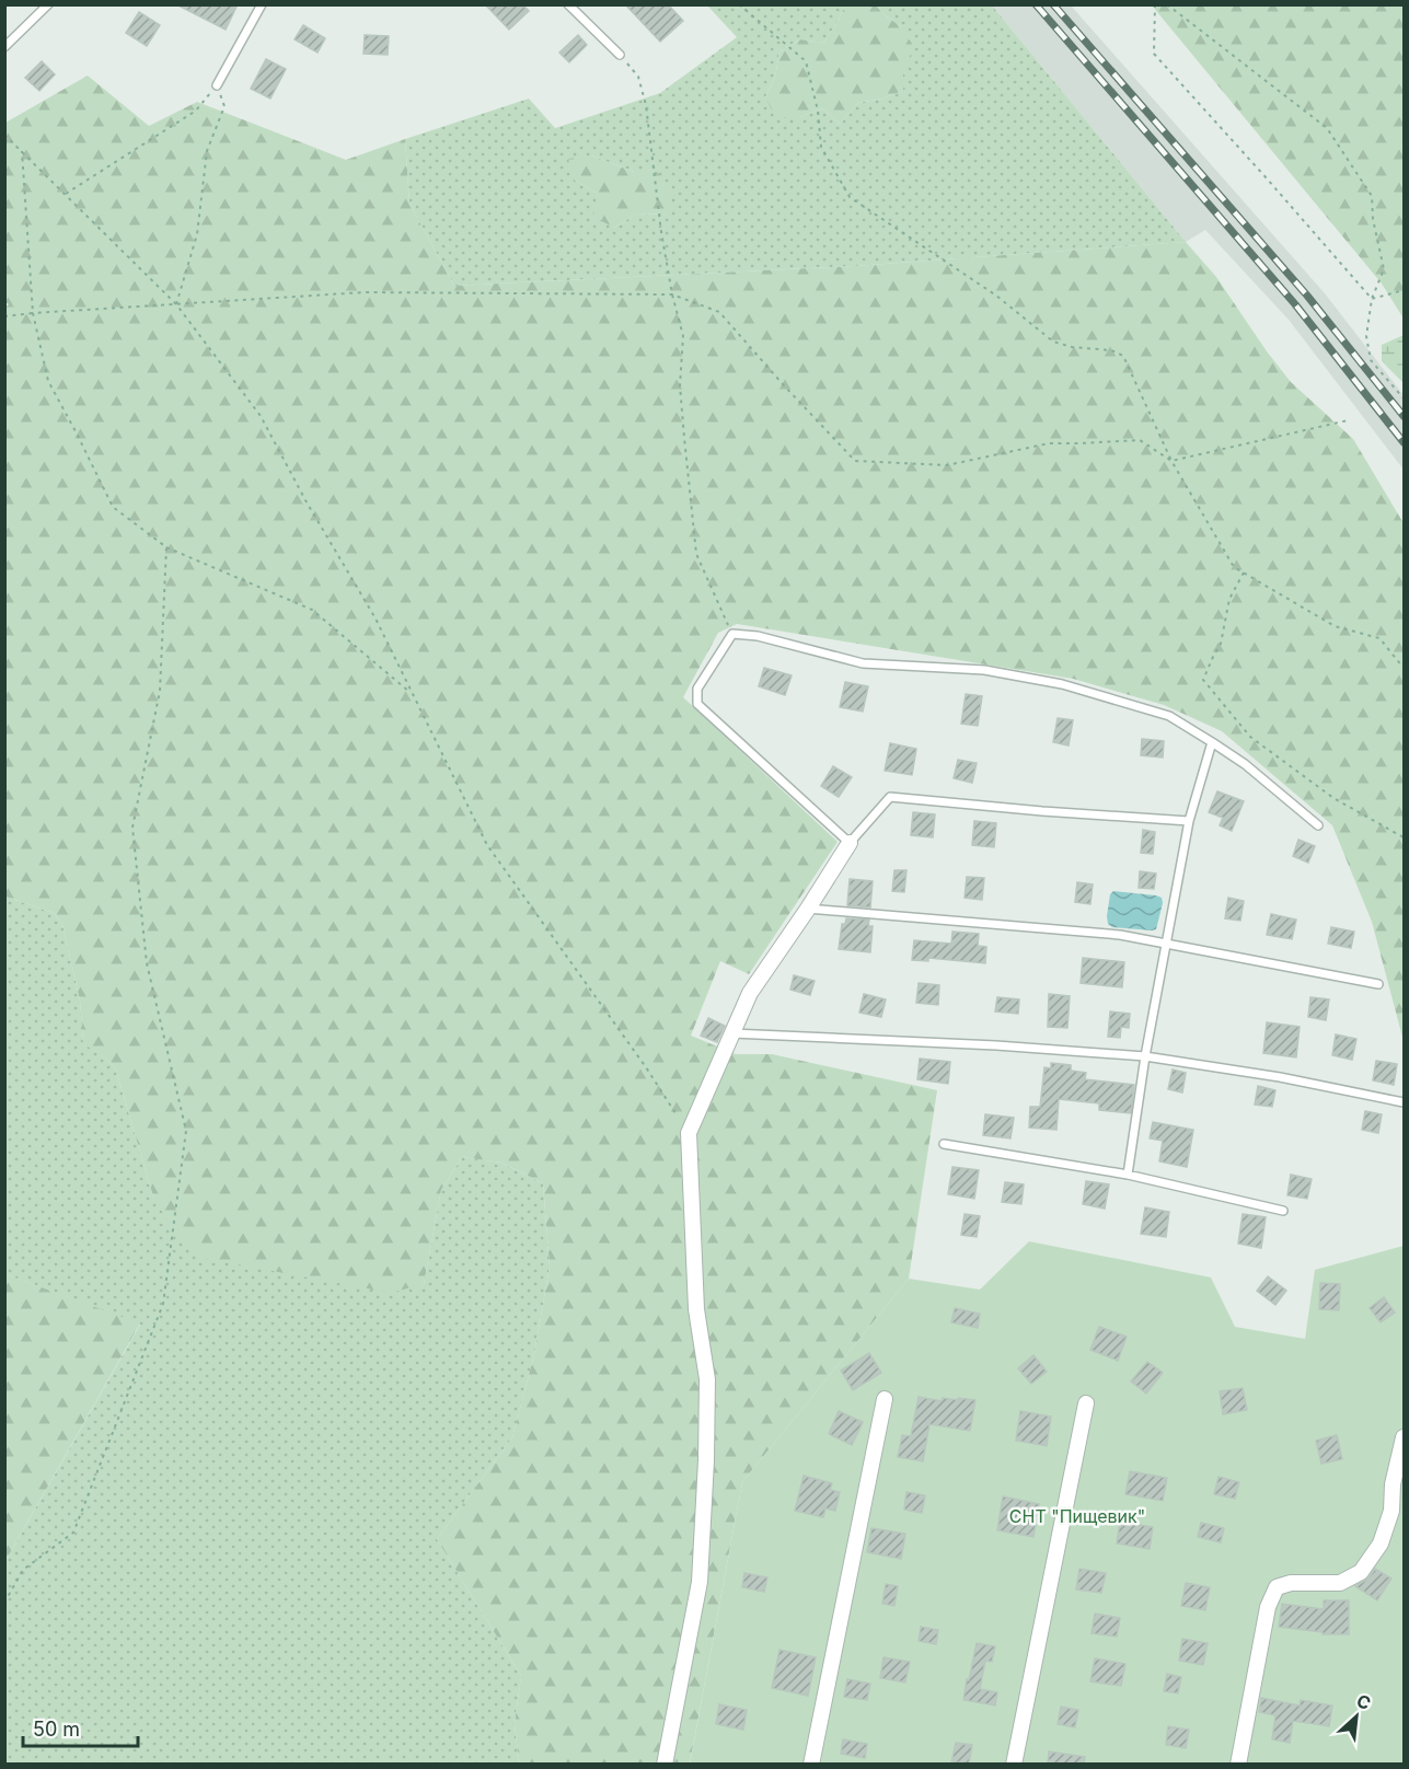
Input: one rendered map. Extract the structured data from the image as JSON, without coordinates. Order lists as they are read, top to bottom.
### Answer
{
  "parks": ["СНТ \"Пищевик\""],
  "scale_bar": "50 m",
  "north": "top right"
}
